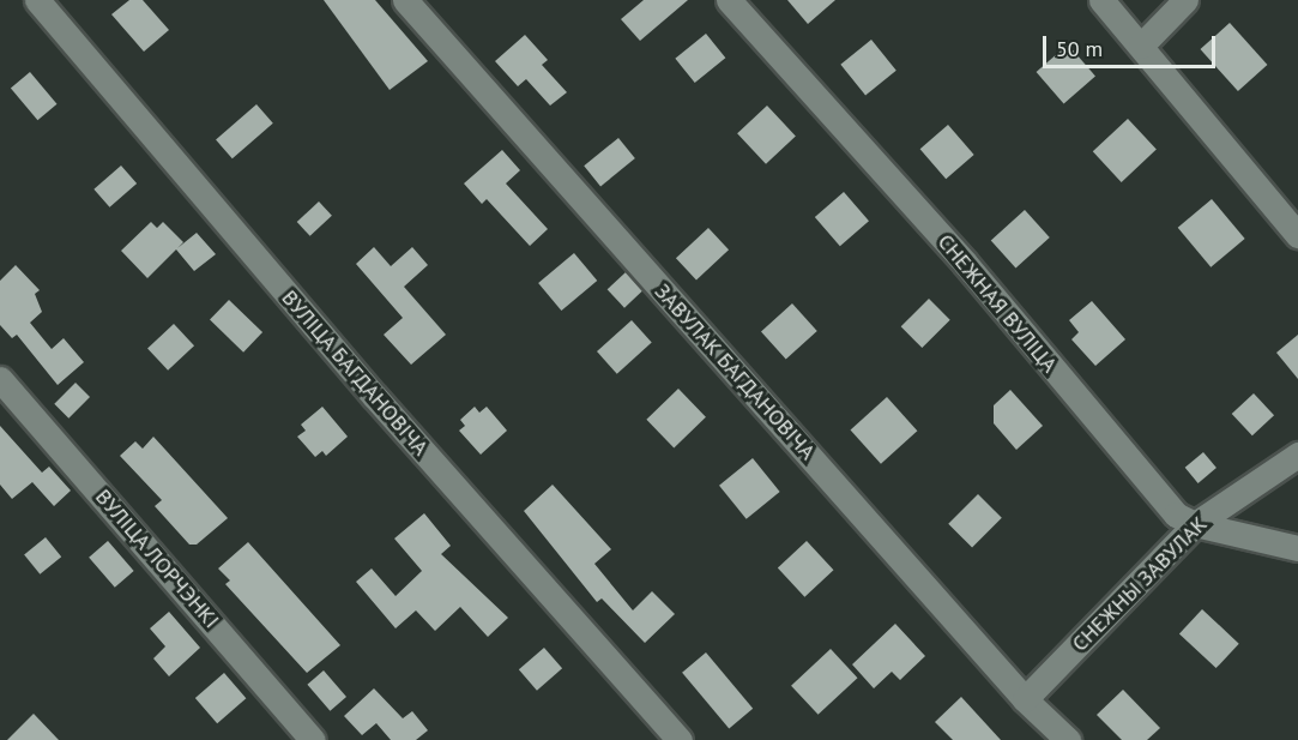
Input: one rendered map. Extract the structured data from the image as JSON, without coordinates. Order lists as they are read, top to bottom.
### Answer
{
  "streets": {
    "street": [
      "СНЕЖНАЯ ВУЛІЦА",
      "ЗАВУЛАК БАГДАНОВІЧА",
      "ВУЛІЦА БАГДАНОВІЧА",
      "ВУЛІЦА ЛОРЧЭНКІ",
      "СНЕЖНЫ ЗАВУЛАК"
    ]
  },
  "crossings": [
    ["СНЕЖНАЯ ВУЛІЦА", "СНЕЖНЫ ЗАВУЛАК"],
    ["ЗАВУЛАК БАГДАНОВІЧА", "СНЕЖНЫ ЗАВУЛАК"]
  ],
  "scale_bar": "50 m"
}
